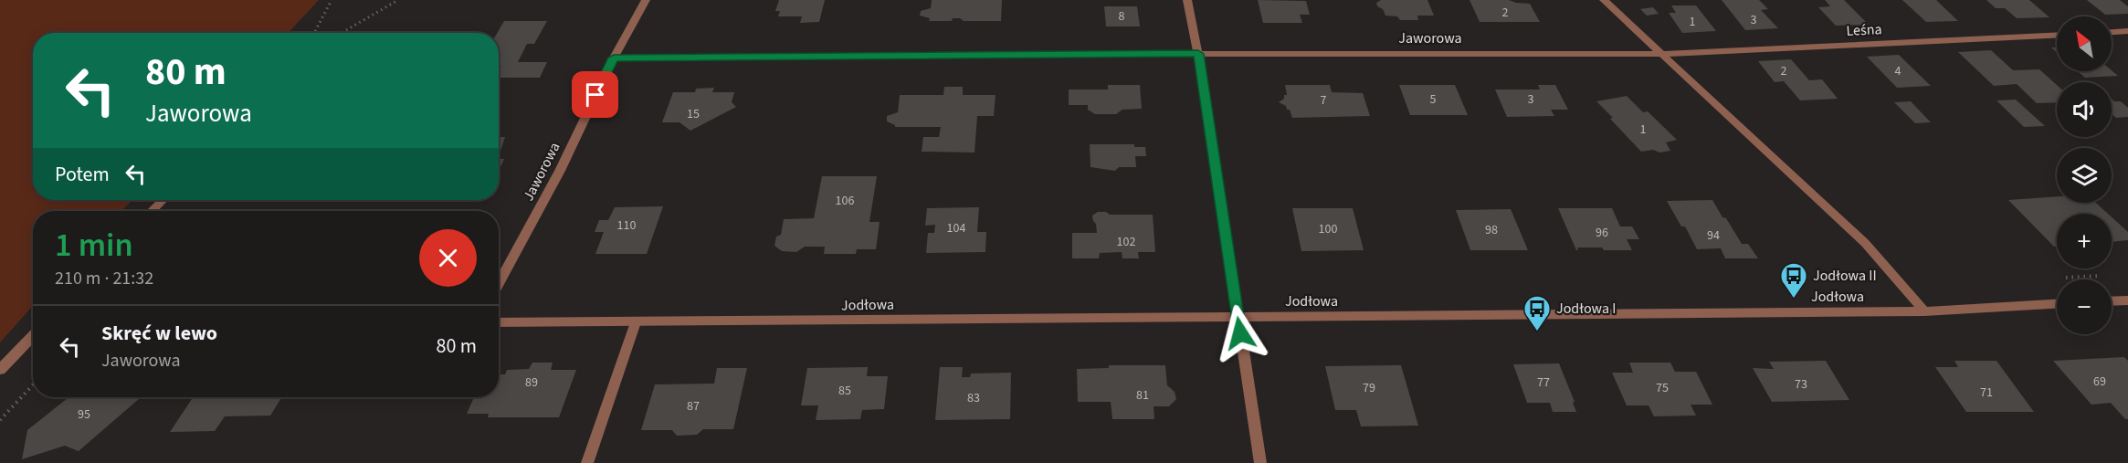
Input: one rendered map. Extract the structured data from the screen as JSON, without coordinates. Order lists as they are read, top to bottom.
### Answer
{
  "streets": {
    "street": ["Leśna", "Jaworowa", "Jodłowa"]
  },
  "crossings": [
    ["Leśna", "Jaworowa"]
  ],
  "places": {
    "bus stop": ["Jodłowa II", "Jodłowa I"]
  },
  "house_numbers": [
    "2",
    "8",
    "3",
    "1",
    "2",
    "4",
    "5",
    "3",
    "7",
    "15",
    "1",
    "106",
    "110",
    "104",
    "100",
    "98",
    "96",
    "94",
    "102",
    "69",
    "89",
    "77",
    "73",
    "79",
    "75",
    "85",
    "71",
    "81",
    "83",
    "87",
    "95"
  ],
  "north": "top left",
  "page": {
    "map_buttons": ["+", "−"],
    "turn": ["80 m", "Jaworowa"],
    "then": "Potem",
    "heading": ["1 min", "210 m · 21:32"],
    "list": [
      {
        "name": "Skręć w lewo",
        "note": "Jaworowa",
        "value": "80 m"
      }
    ]
  }
}
